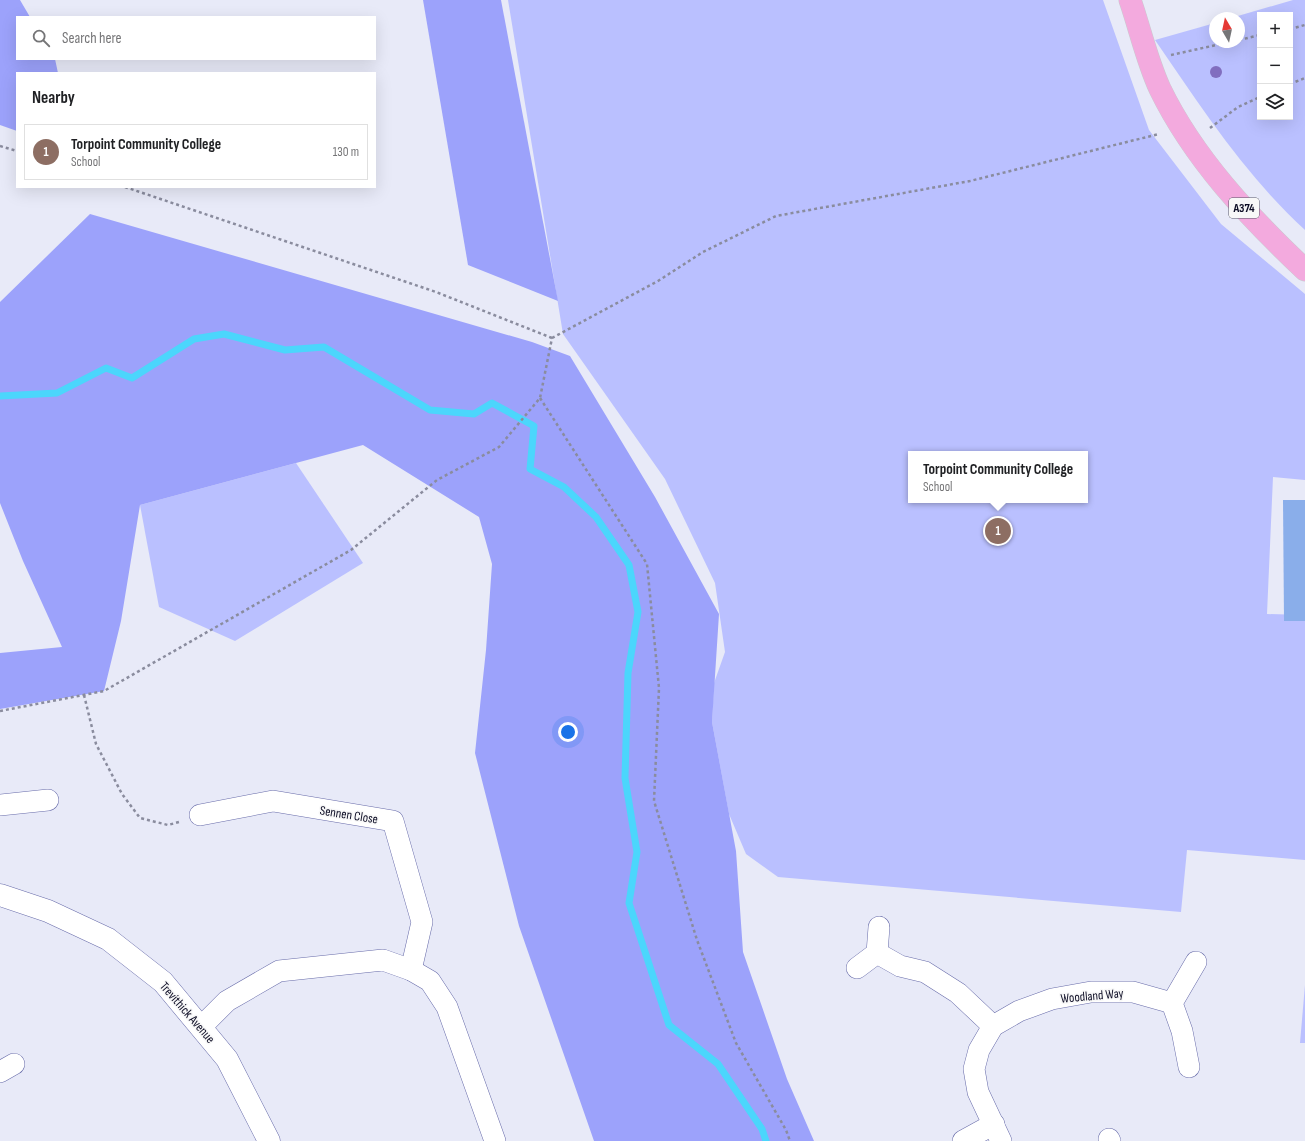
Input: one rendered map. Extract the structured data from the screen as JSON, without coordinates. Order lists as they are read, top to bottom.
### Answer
{
  "streets": {
    "main road": ["A374"],
    "street": ["Sennen Close", "Woodland Way", "Trevithick Avenue"]
  },
  "north": "top",
  "page": {
    "map_buttons": ["+", "−"],
    "search": "Search here",
    "heading": "Nearby",
    "list": [
      {
        "mark": "1",
        "name": "Torpoint Community College",
        "note": "School",
        "value": "130 m"
      }
    ],
    "popup": ["Torpoint Community College", "School"],
    "pins": "1"
  }
}
